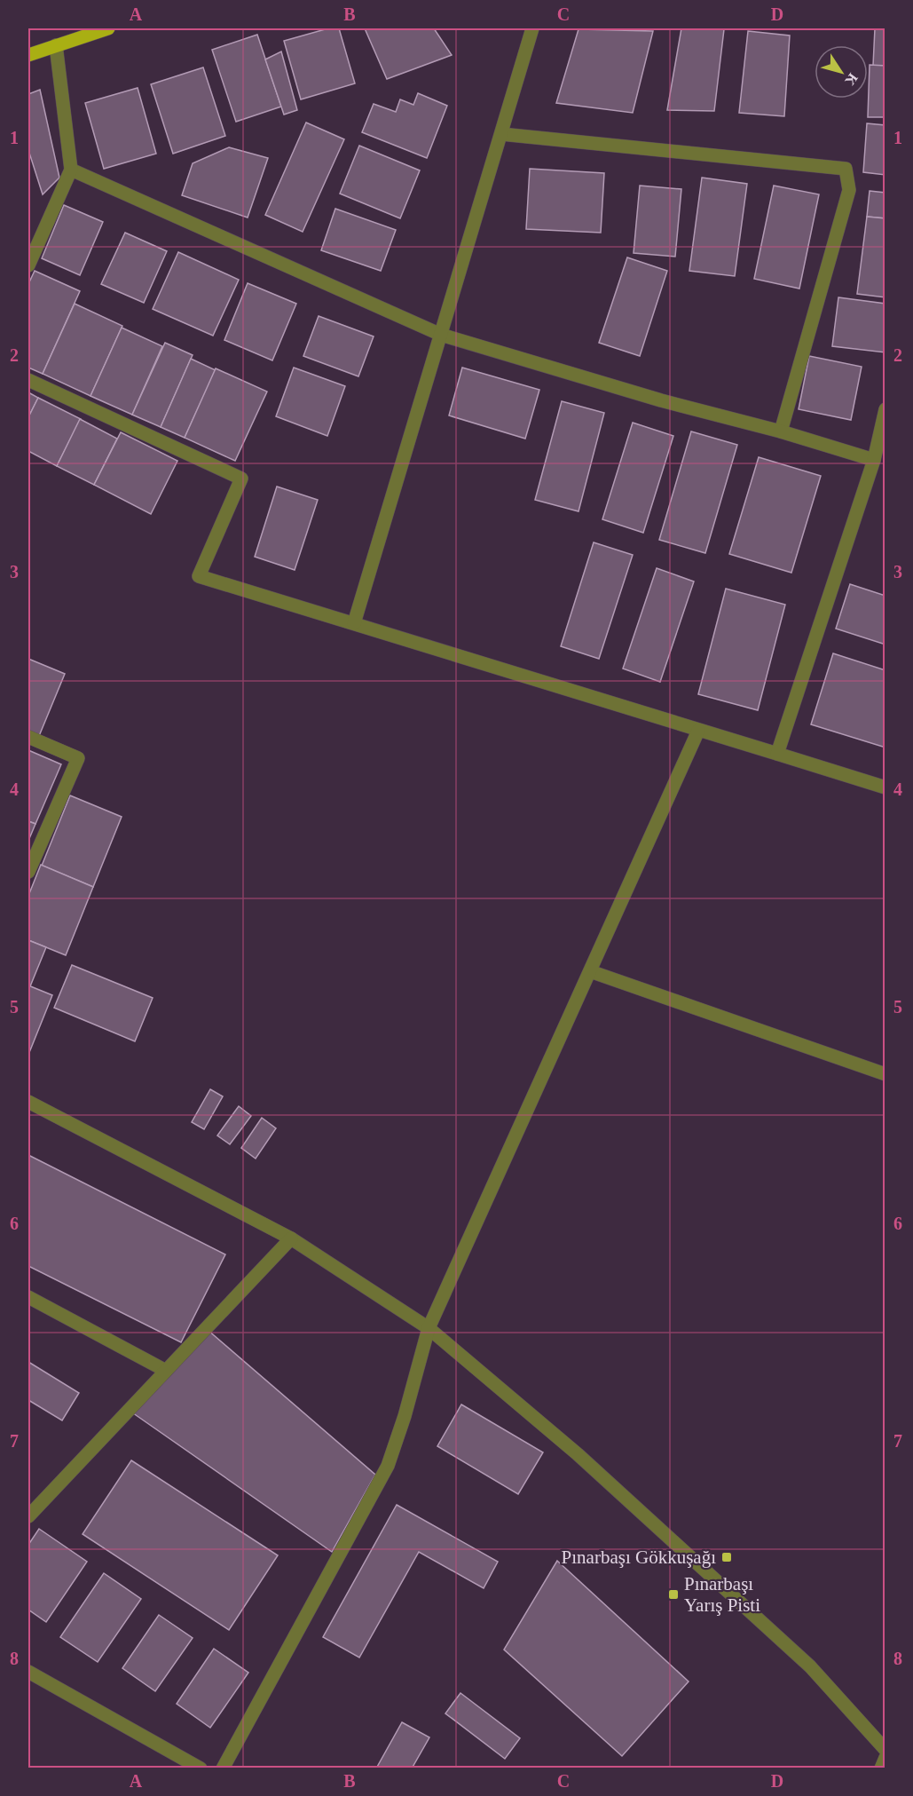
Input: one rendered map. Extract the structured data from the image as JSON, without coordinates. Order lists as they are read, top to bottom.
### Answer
{
  "places": {
    "transit": ["Pınarbaşı Gökkuşağı", "Pınarbaşı Yarış Pisti"]
  },
  "north": "bottom right",
  "grid": {
    "columns": [
      "A",
      "B",
      "C",
      "D"
    ],
    "rows": [
      "1",
      "2",
      "3",
      "4",
      "5",
      "6",
      "7",
      "8"
    ]
  }
}
